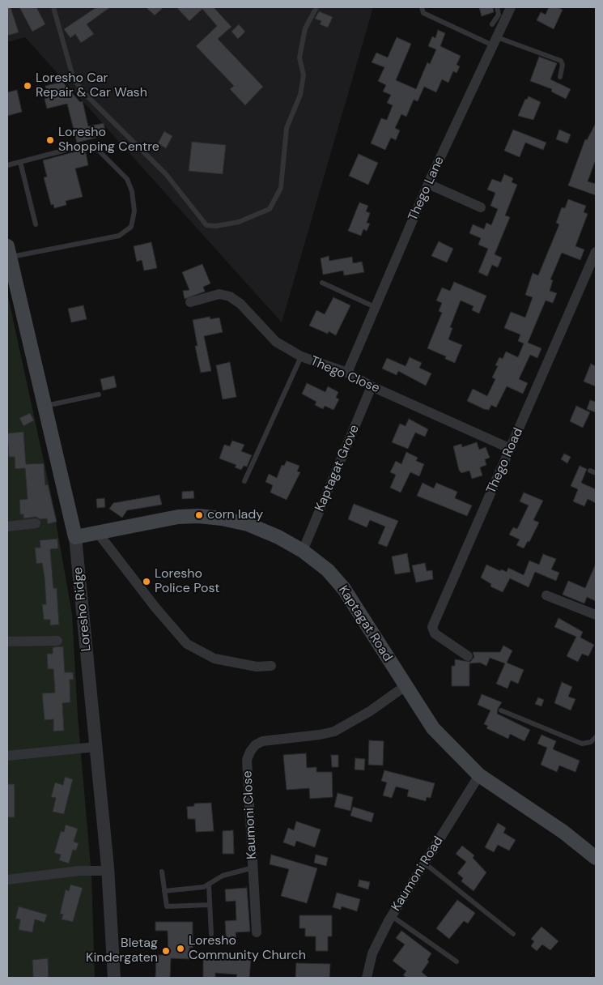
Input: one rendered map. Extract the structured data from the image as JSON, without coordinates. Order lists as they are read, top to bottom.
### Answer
{
  "streets": {
    "main road": ["Loresho Ridge", "Kaptagat Road"],
    "street": [
      "Thego Lane",
      "Thego Close",
      "Thego Road",
      "Kaptagat Grove",
      "Kaumoni Close",
      "Kaumoni Road"
    ]
  },
  "crossings": [
    ["Thego Lane", "Thego Close"],
    ["Thego Close", "Thego Road"],
    ["Thego Close", "Kaptagat Grove"],
    ["Kaptagat Grove", "Kaptagat Road"],
    ["Loresho Ridge", "Kaptagat Road"],
    ["Kaptagat Road", "Kaumoni Close"],
    ["Kaptagat Road", "Kaumoni Road"]
  ],
  "places": [
    "Loresho Car Repair & Car Wash",
    "Loresho Shopping Centre",
    "corn lady",
    "Loresho Police Post",
    "Loresho Community Church",
    "Bletag Kindergaten"
  ]
}
